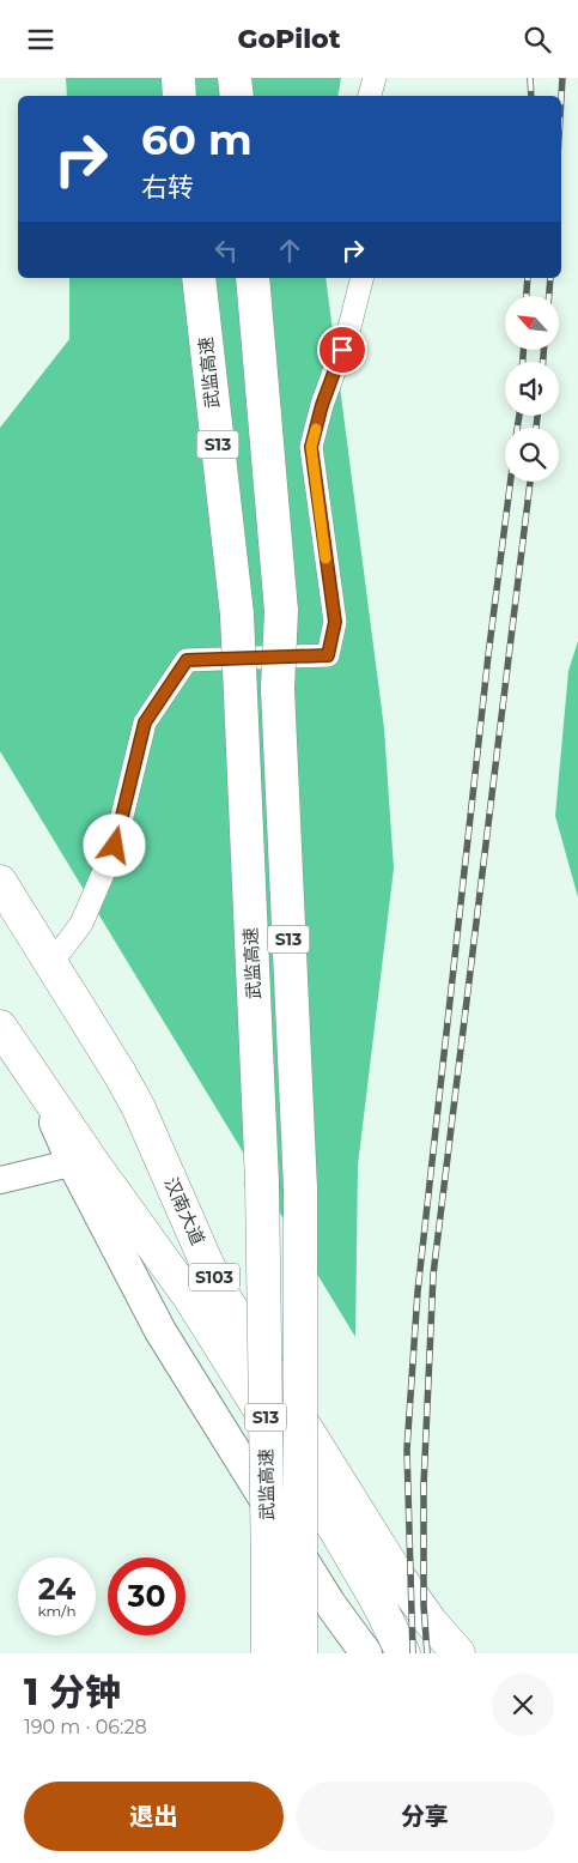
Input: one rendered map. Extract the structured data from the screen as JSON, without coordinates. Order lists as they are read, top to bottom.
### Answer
{
  "streets": {
    "main road": [
      "武监高速",
      "S13",
      "汉南大道",
      "S103"
    ]
  },
  "north": "top left",
  "page": {
    "header": "GoPilot",
    "turn": ["60 m", "右转"],
    "speed": "24 km/h",
    "limit": "30",
    "heading": ["1 分钟", "190 m · 06:28"],
    "buttons": ["退出", "分享"]
  }
}
